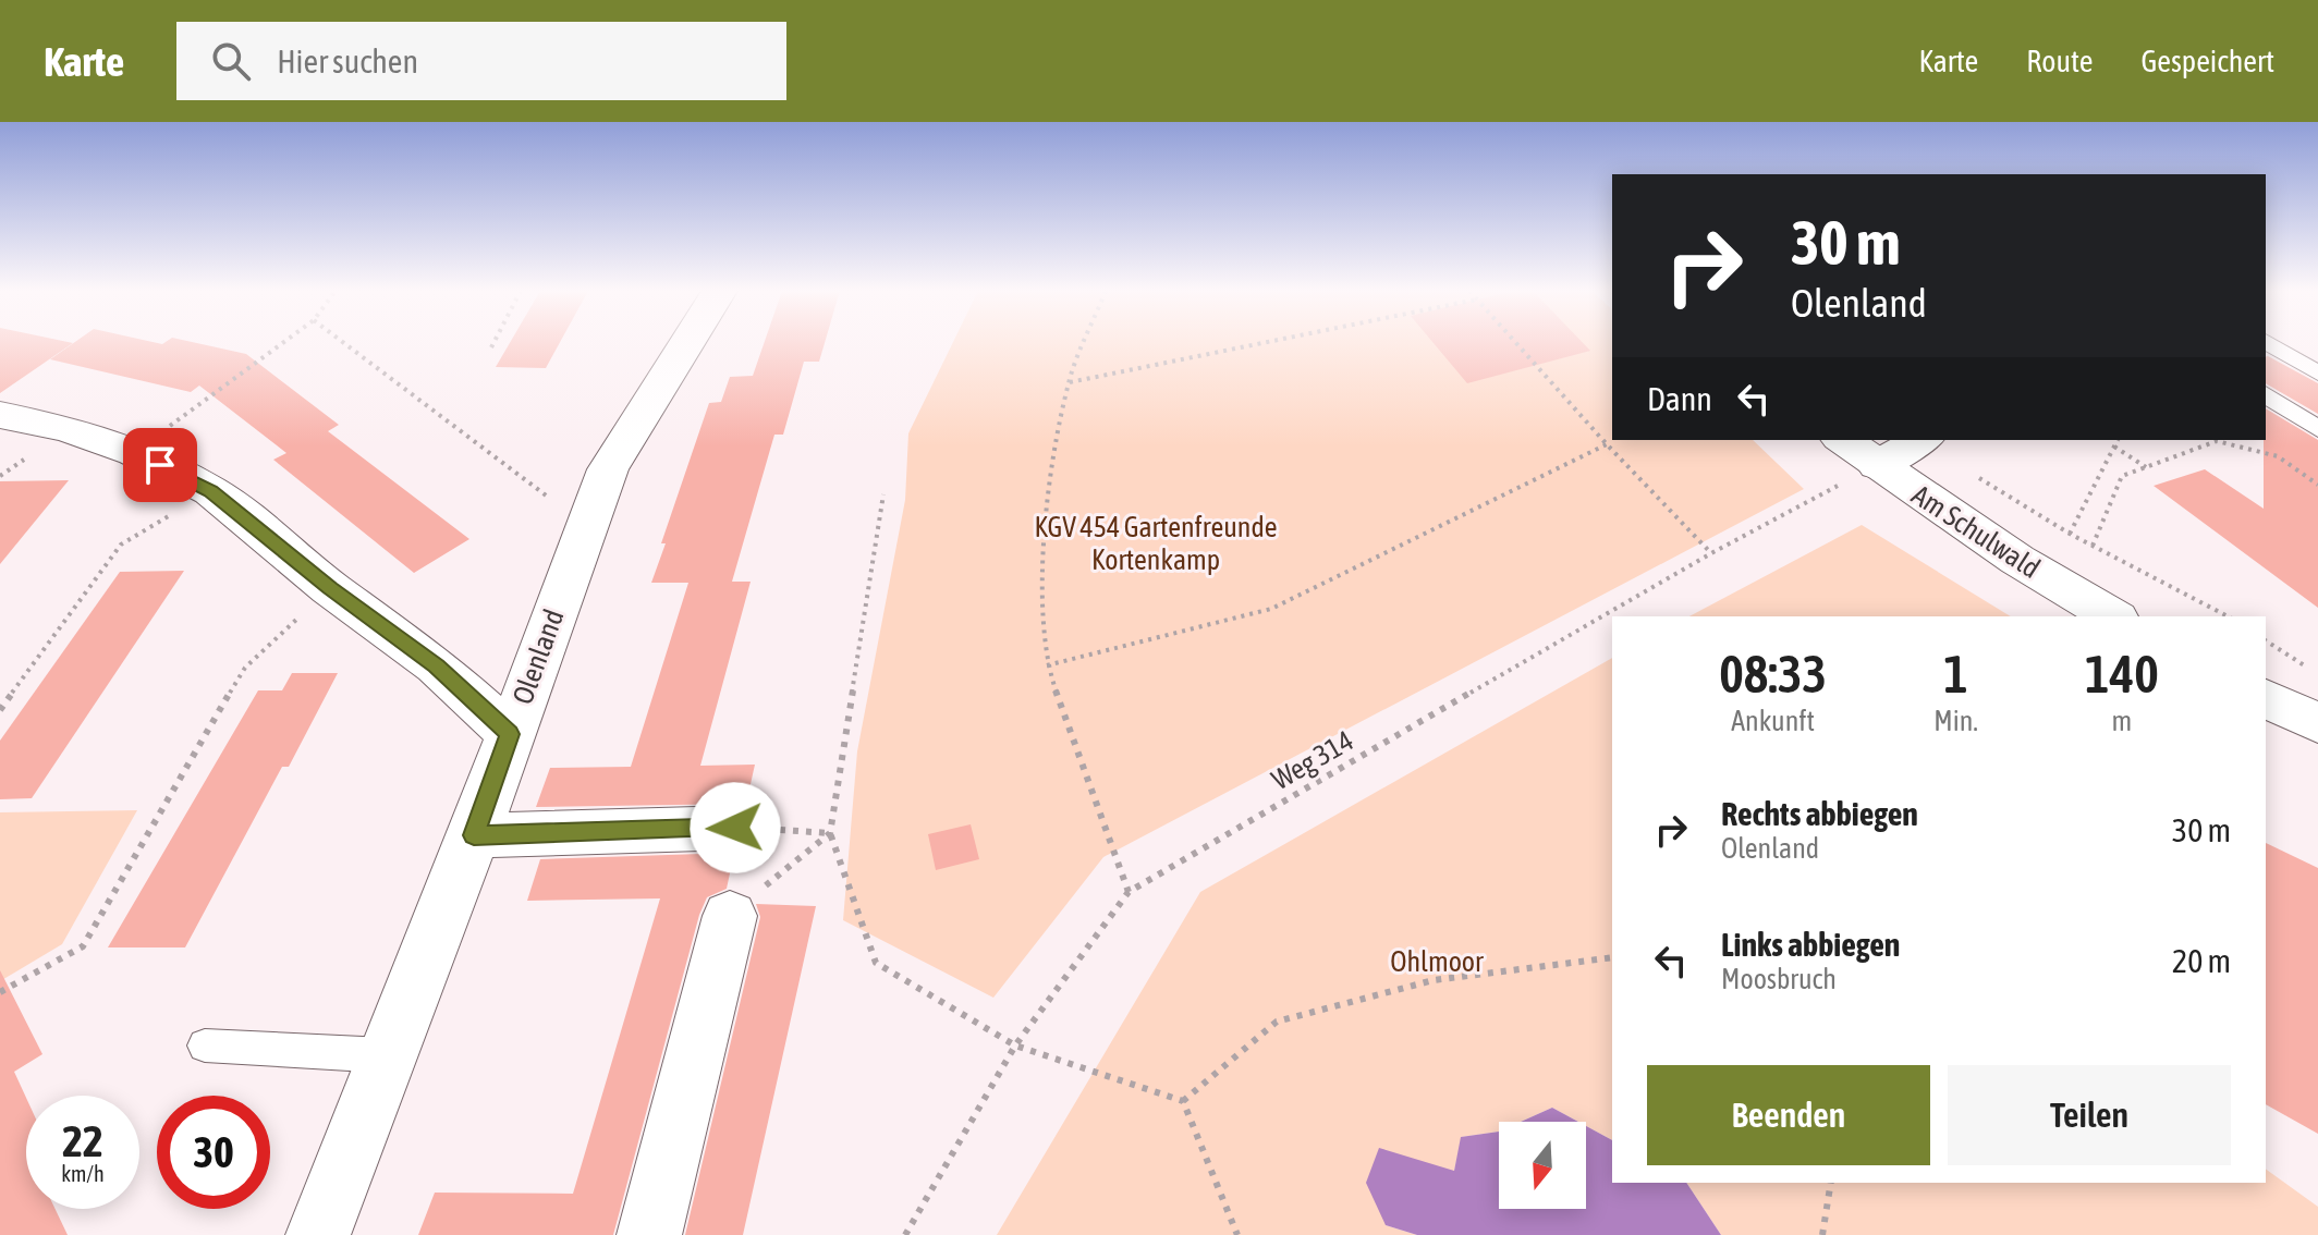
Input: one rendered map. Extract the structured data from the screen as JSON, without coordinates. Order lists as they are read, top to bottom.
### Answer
{
  "streets": {
    "street": ["Am Schulwald", "Olenland"],
    "path": ["Weg 314"]
  },
  "crossings": [
    ["Am Schulwald", "Weg 314"]
  ],
  "parks": ["KGV 454 Gartenfreunde Kortenkamp", "Ohlmoor"],
  "north": "bottom",
  "page": {
    "header": "Karte",
    "search": "Hier suchen",
    "nav": ["Karte", "Route", "Gespeichert"],
    "turn": ["30 m", "Olenland"],
    "then": "Dann",
    "eta": [
      "08:33",
      "Ankunft",
      "1",
      "Min.",
      "140",
      "m"
    ],
    "list": [
      {
        "name": "Rechts abbiegen",
        "note": "Olenland",
        "value": "30 m"
      },
      {
        "name": "Links abbiegen",
        "note": "Moosbruch",
        "value": "20 m"
      }
    ],
    "buttons": ["Beenden", "Teilen"],
    "speed": "22 km/h",
    "limit": "30"
  }
}
